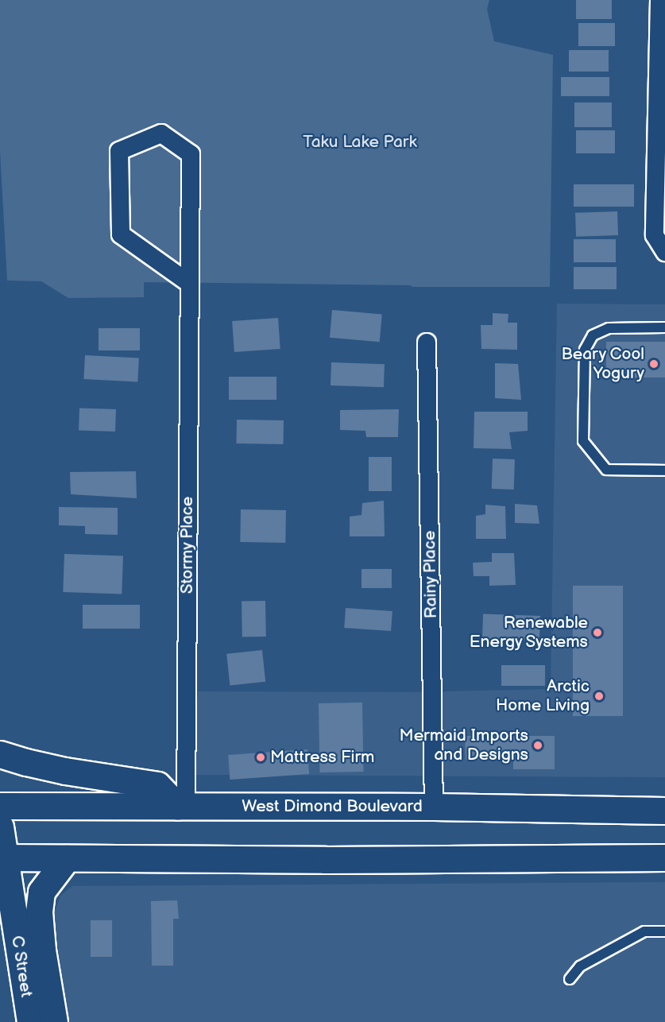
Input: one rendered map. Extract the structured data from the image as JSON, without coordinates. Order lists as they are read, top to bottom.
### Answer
{
  "streets": {
    "main road": ["West Dimond Boulevard", "C Street"],
    "street": ["Stormy Place", "Rainy Place"]
  },
  "crossings": [
    ["Stormy Place", "West Dimond Boulevard"],
    ["Rainy Place", "West Dimond Boulevard"]
  ],
  "parks": ["Taku Lake Park"],
  "places": [
    "Beary Cool Yogury",
    "Renewable Energy Systems",
    "Arctic Home Living",
    "Mermaid Imports and Designs",
    "Mattress Firm"
  ]
}
